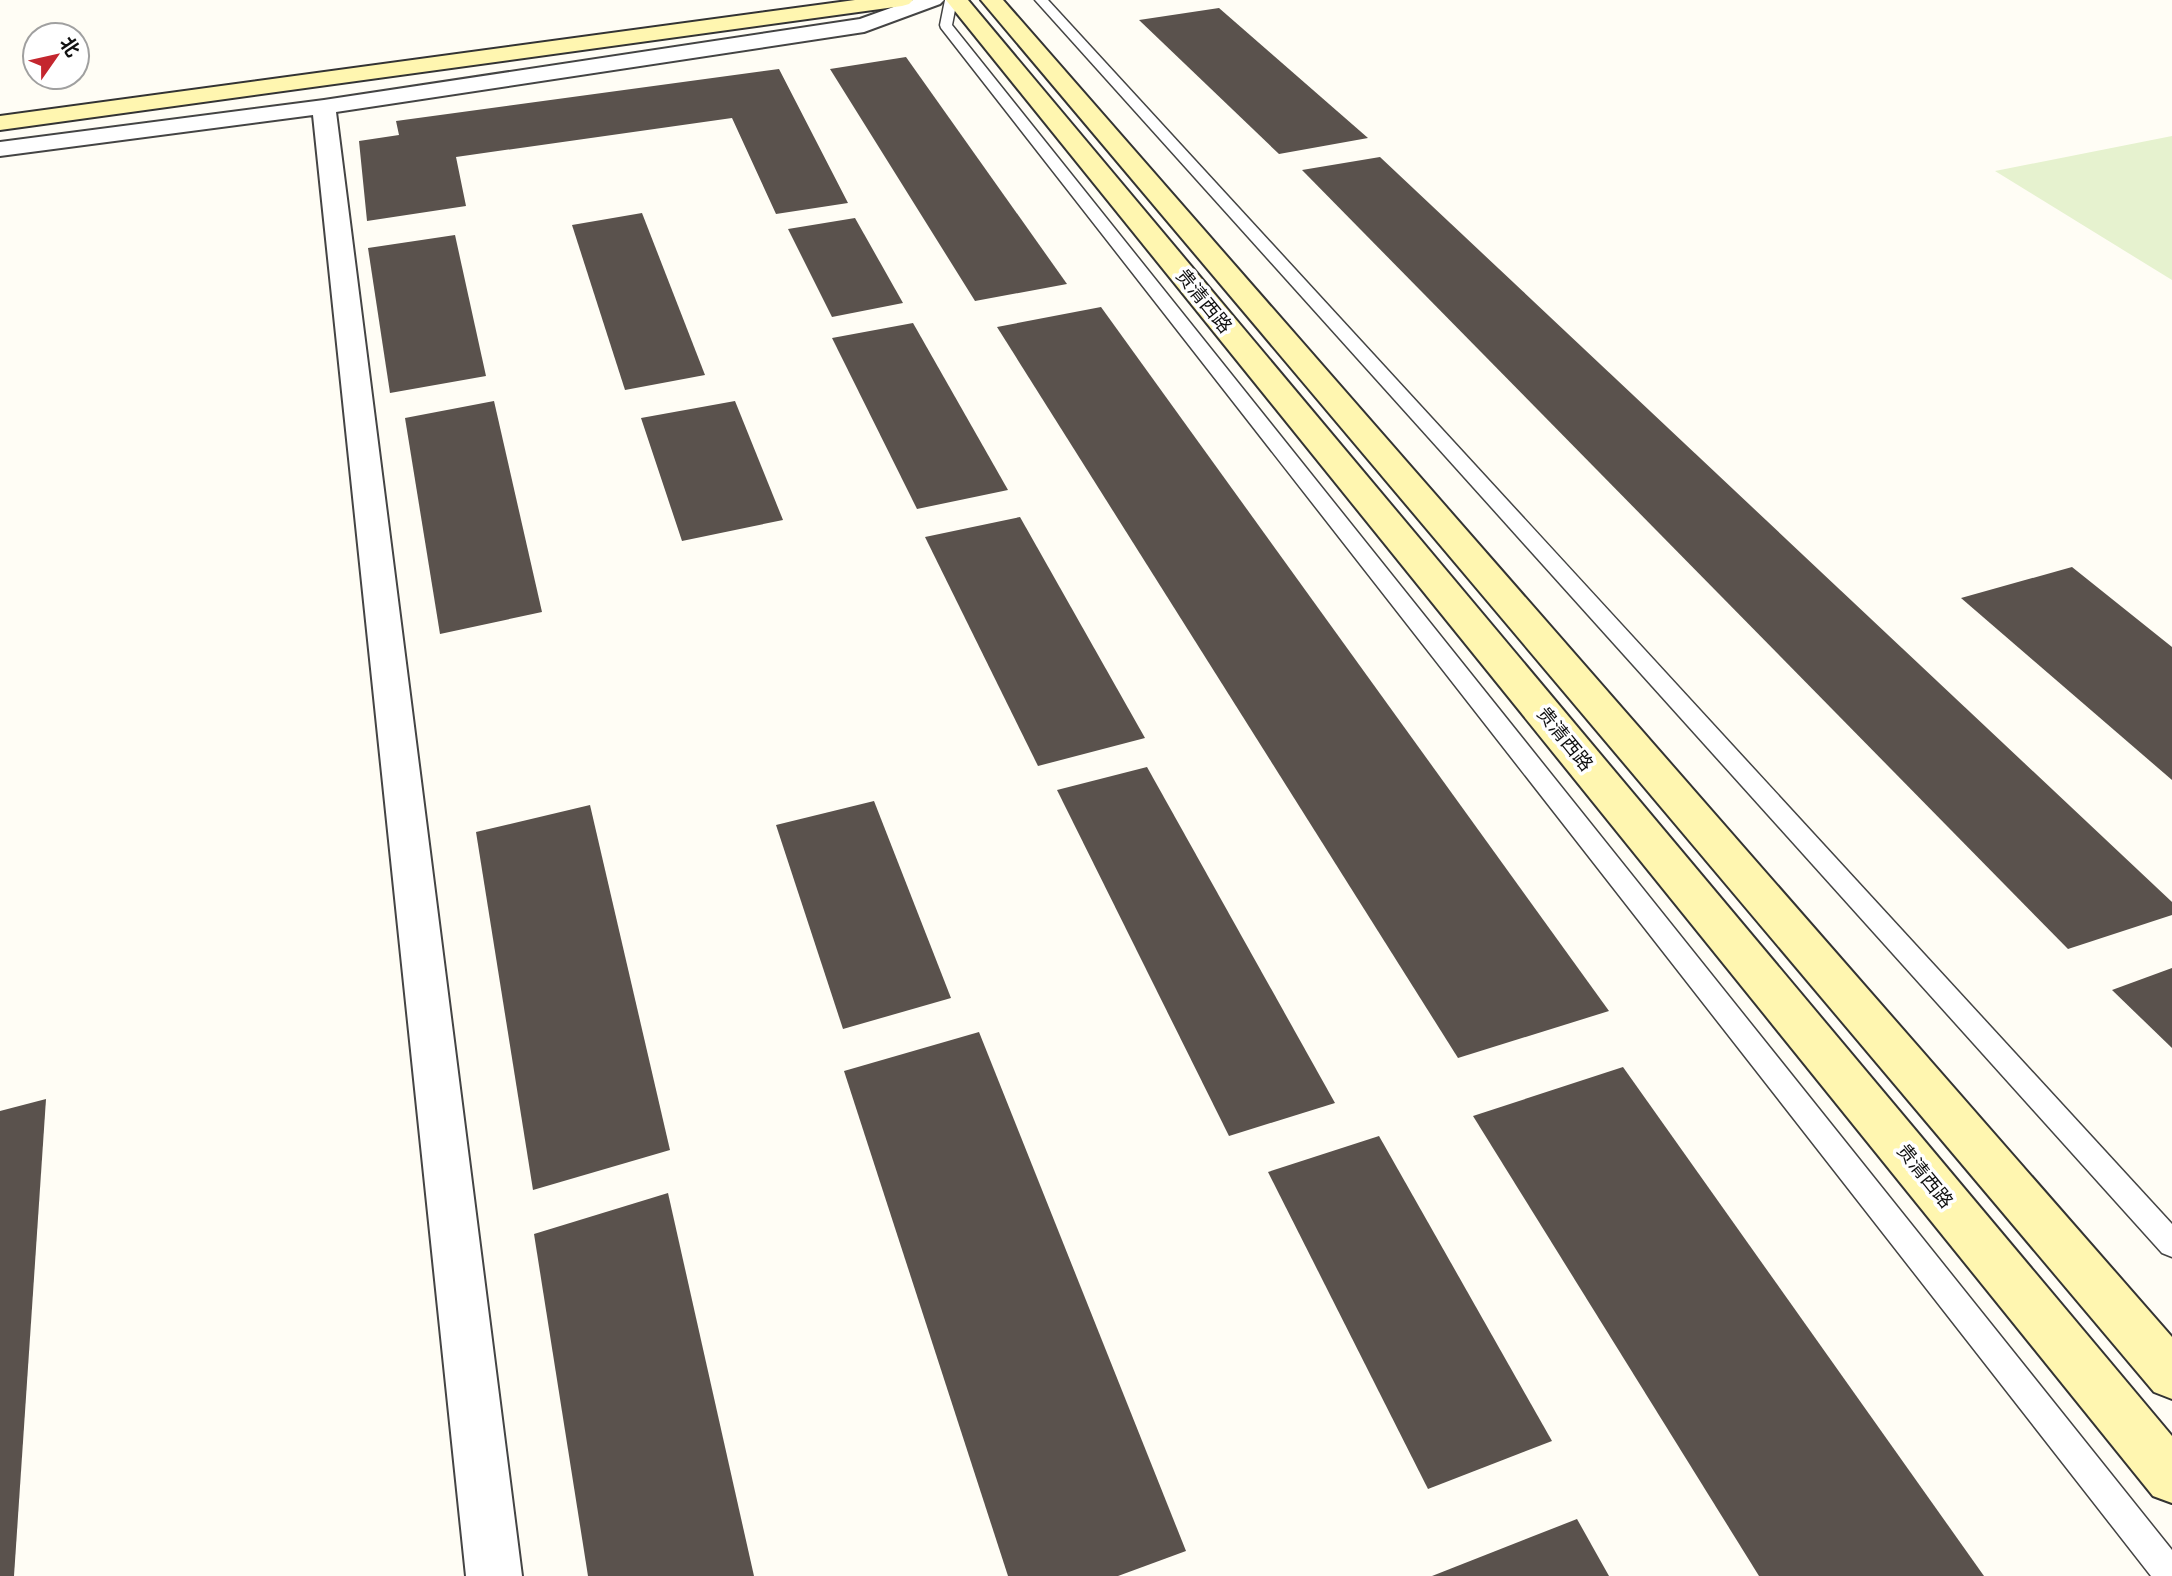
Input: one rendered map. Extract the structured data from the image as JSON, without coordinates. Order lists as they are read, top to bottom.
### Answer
{
  "streets": {
    "main road": ["贵清西路"]
  },
  "north": "top right"
}
